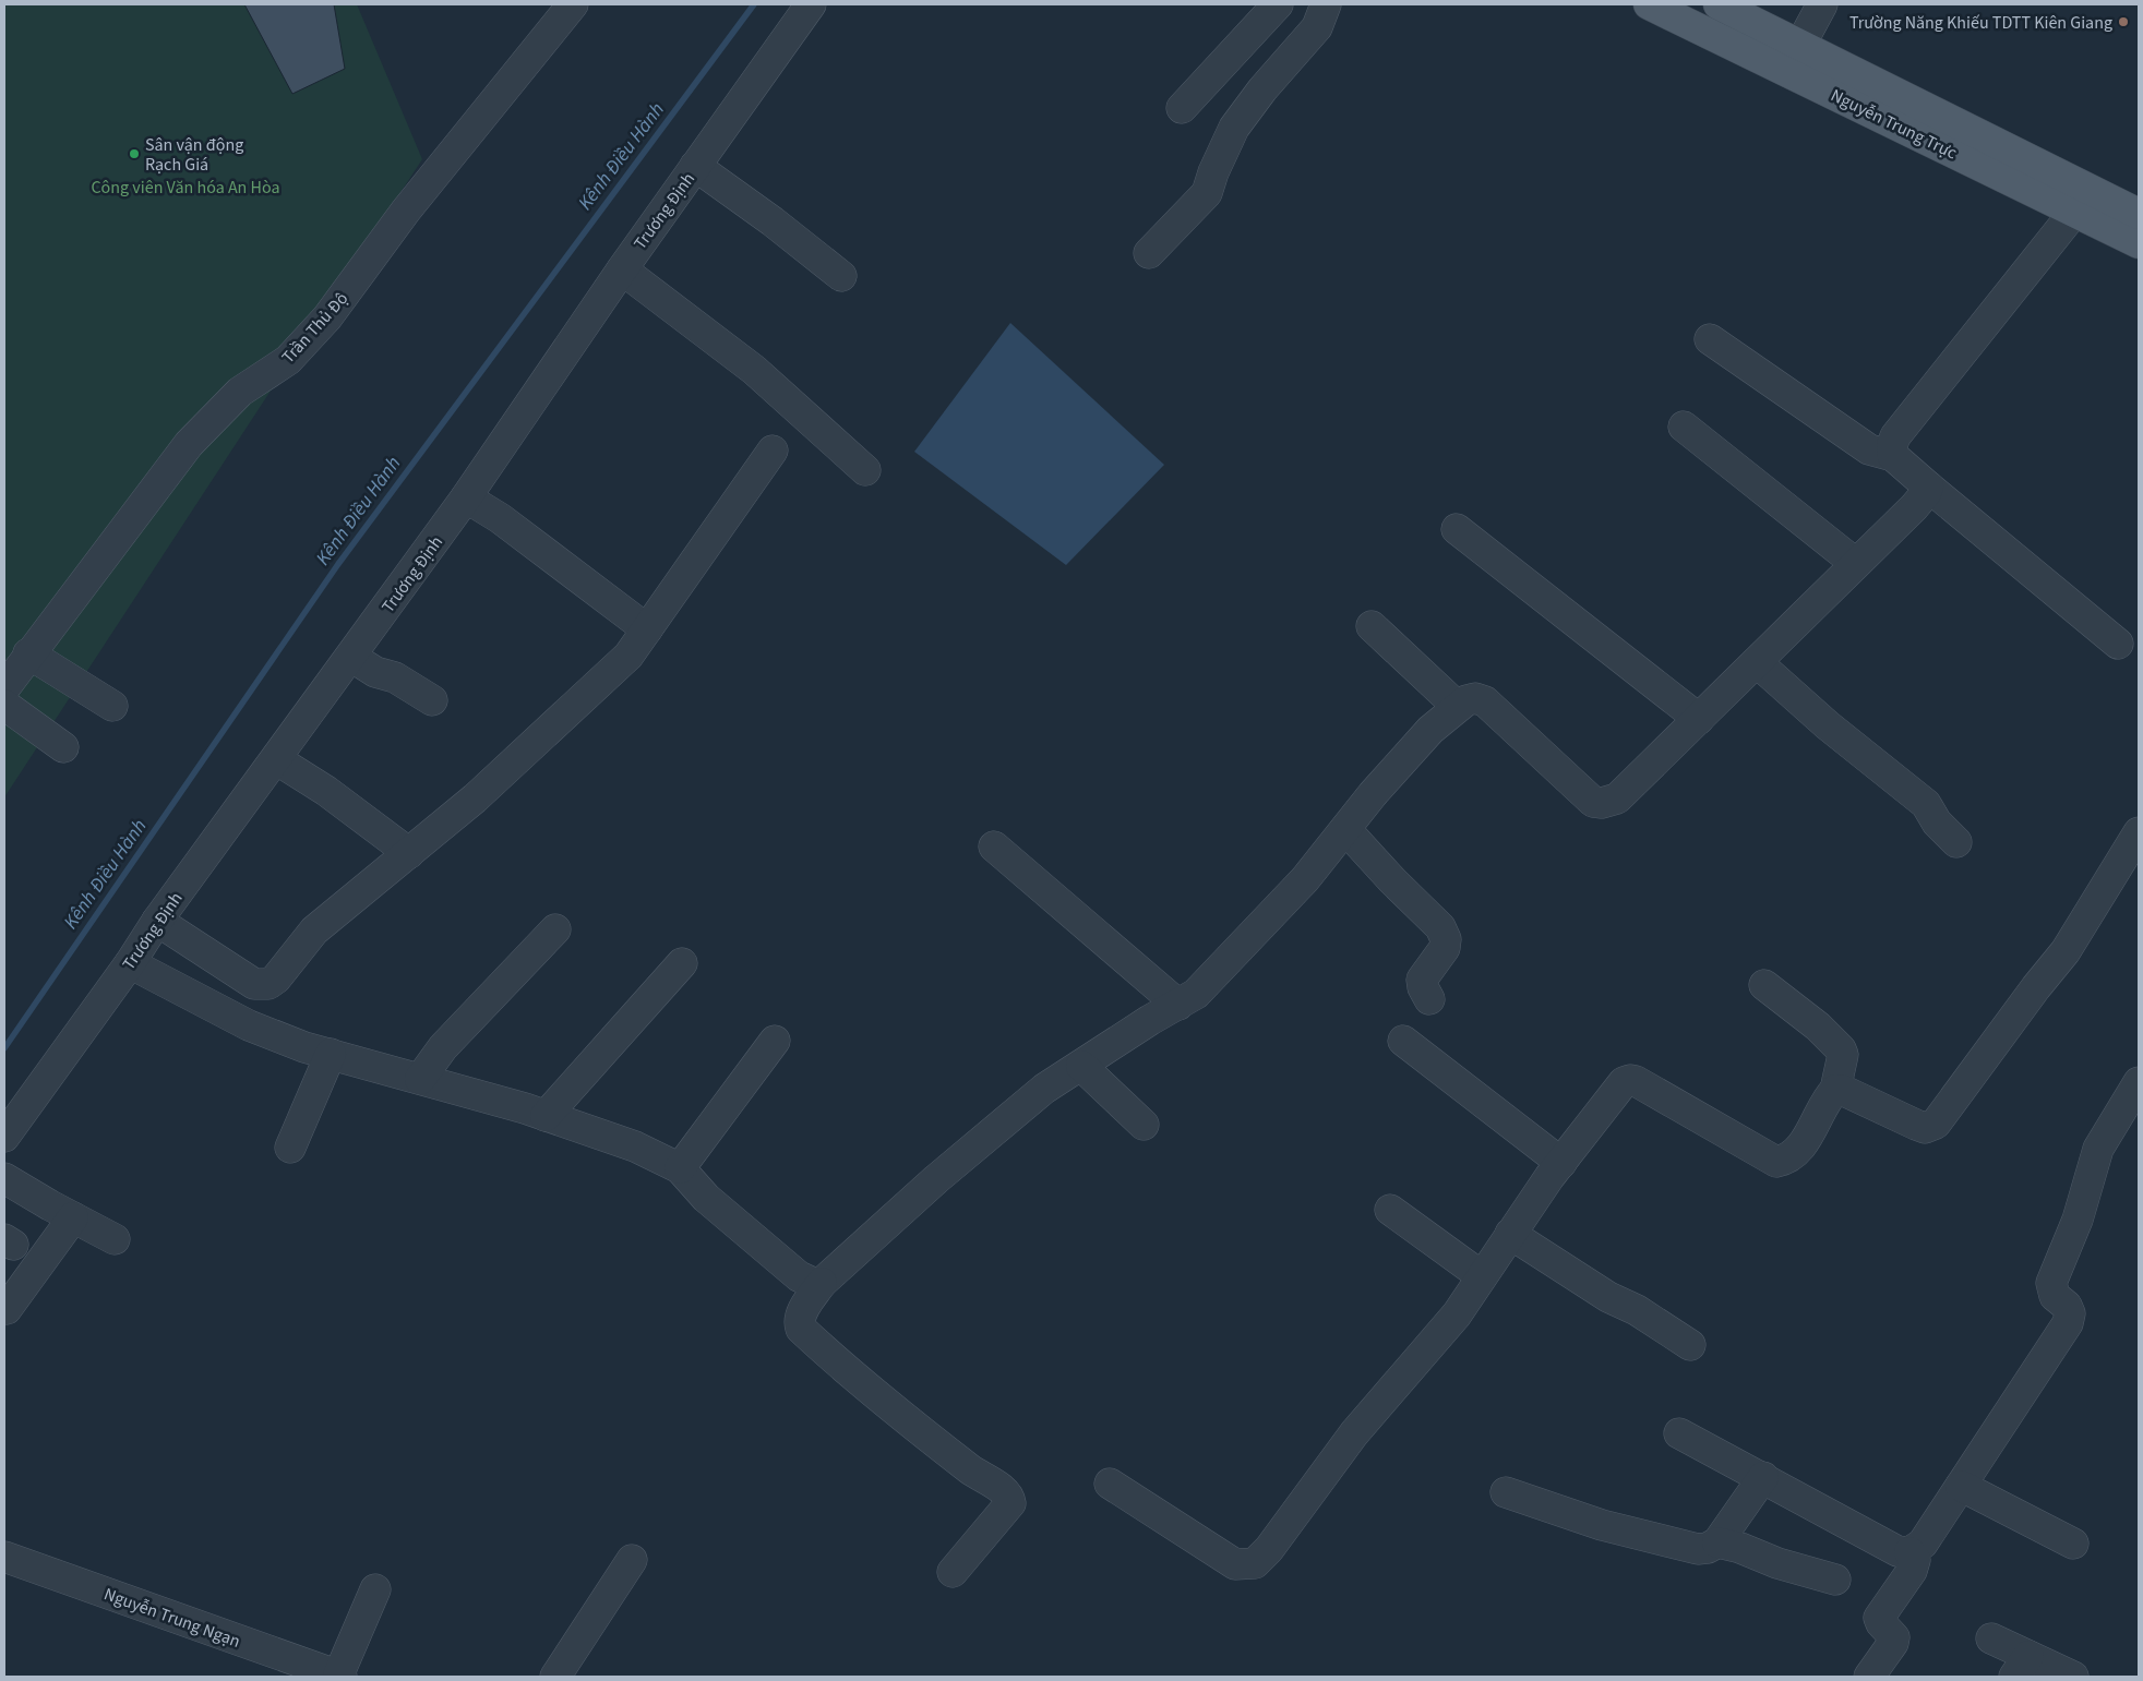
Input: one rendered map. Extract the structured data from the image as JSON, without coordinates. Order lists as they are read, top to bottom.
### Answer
{
  "streets": {
    "main road": ["Nguyễn Trung Trực"],
    "street": ["Trương Định", "Trần Thủ Độ", "Nguyễn Trung Ngạn"]
  },
  "water": ["Kênh Điều Hành"],
  "parks": ["Công viên Văn hóa An Hòa"],
  "places": ["Trường Năng Khiếu TDTT Kiên Giang", "Sân vận động Rạch Giá"]
}
